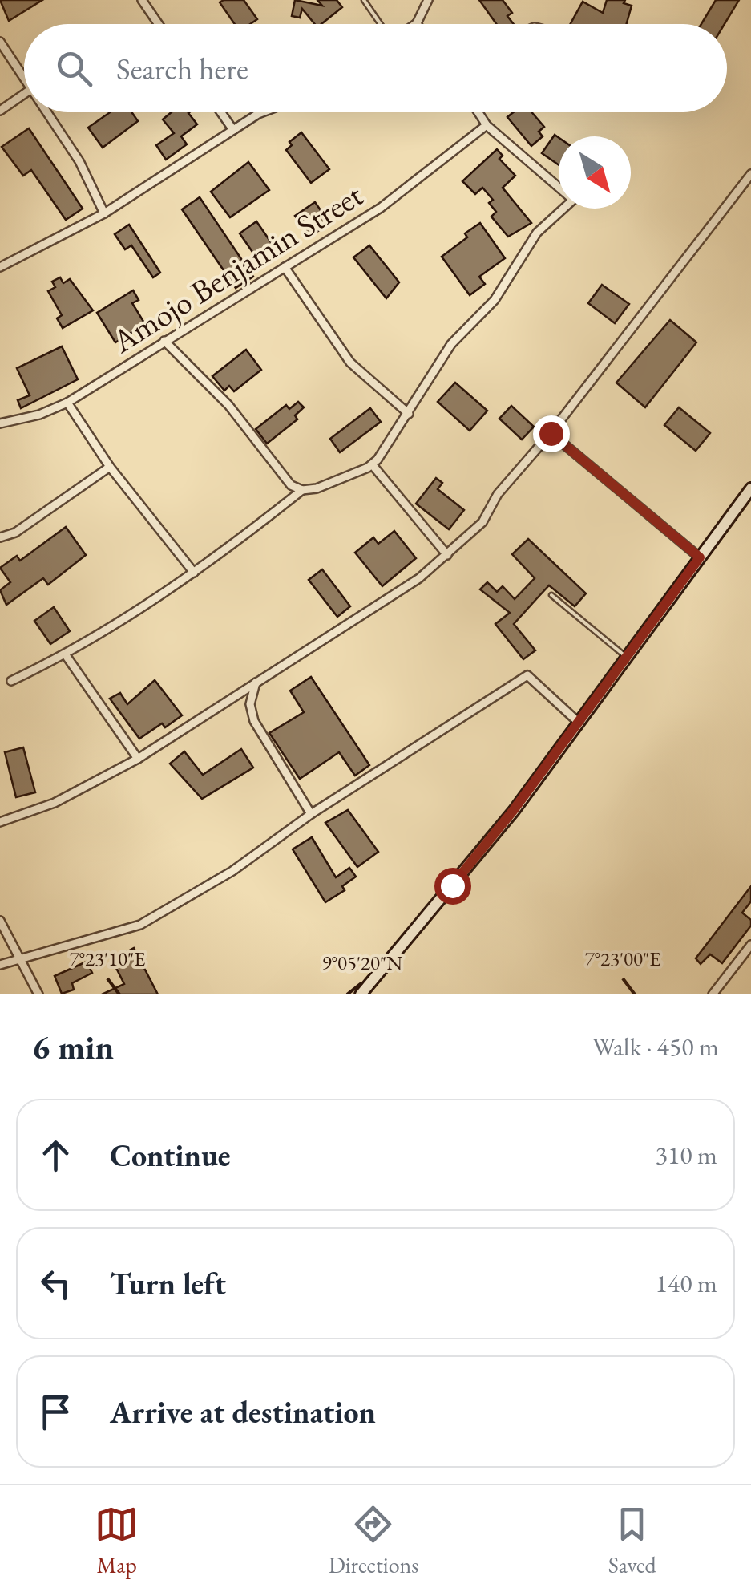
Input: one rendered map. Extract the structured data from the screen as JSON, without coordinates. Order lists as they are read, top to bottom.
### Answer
{
  "streets": {
    "street": ["Amojo Benjamin Street"]
  },
  "north": "bottom right",
  "page": {
    "search": "Search here",
    "heading": ["6 min", "Walk · 450 m"],
    "list": [
      ["Continue", "310 m"],
      ["Turn left", "140 m"],
      "Arrive at destination"
    ],
    "nav": ["Map", "Directions", "Saved"]
  },
  "coordinates": ["7°23'10\"E", "7°23'00\"E", "9°05'20\"N"]
}
